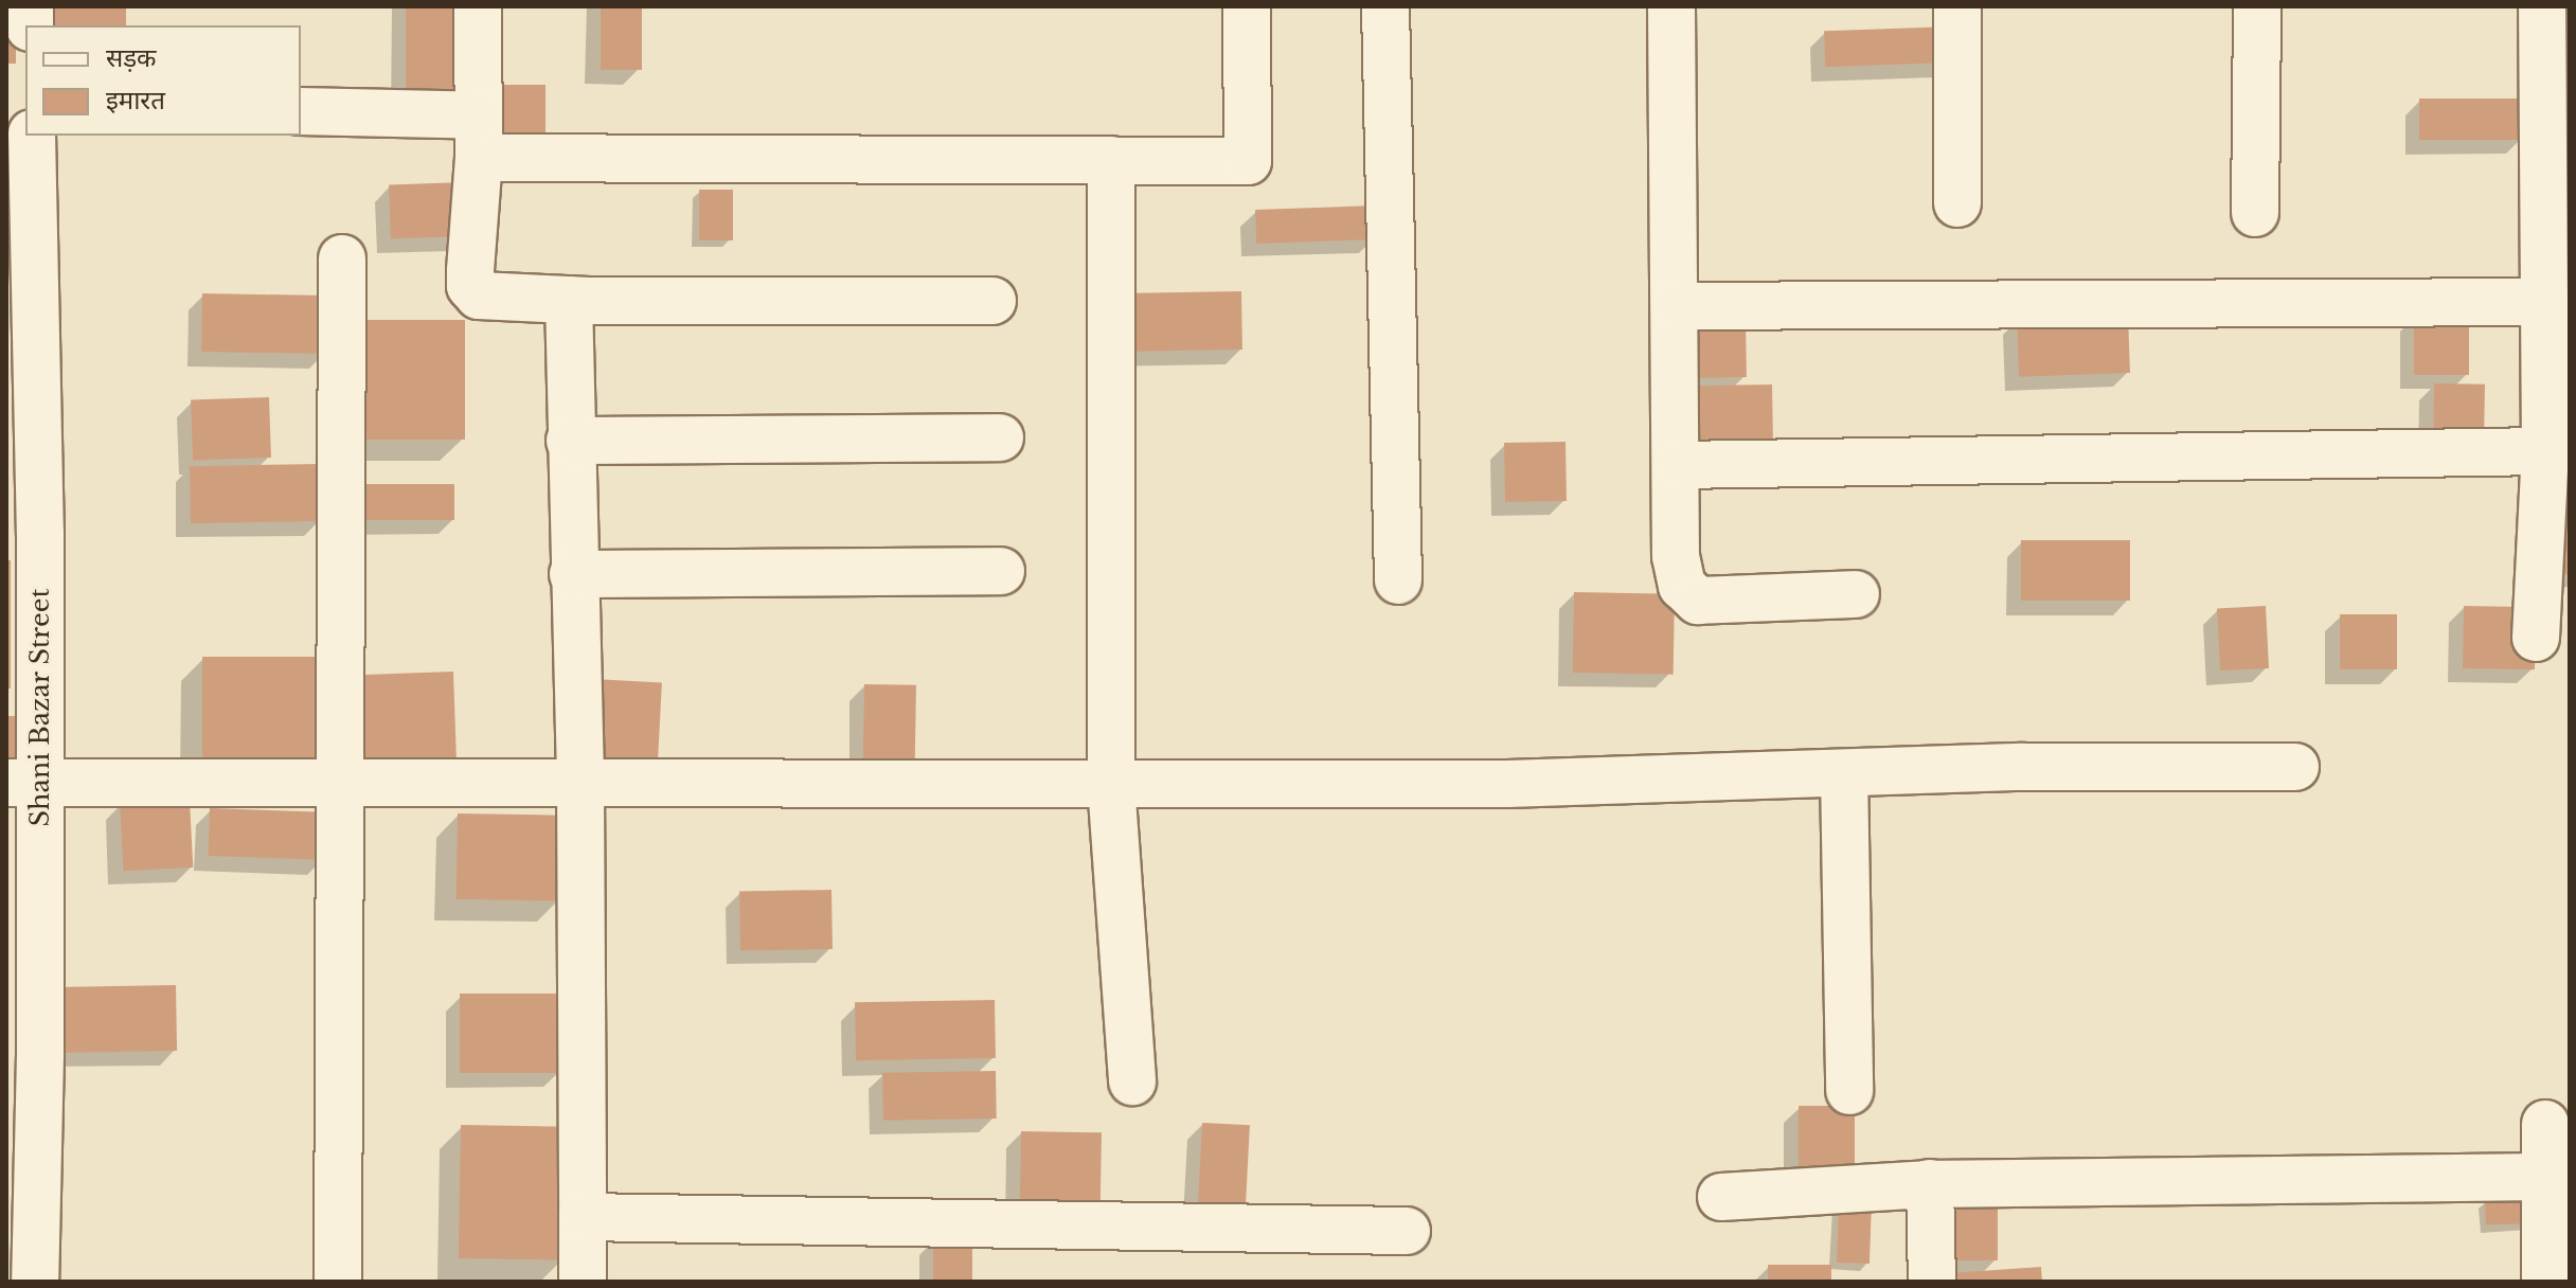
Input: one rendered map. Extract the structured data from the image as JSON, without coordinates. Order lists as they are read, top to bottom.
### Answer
{
  "streets": {
    "street": ["Shani Bazar Street"]
  },
  "legend": ["सड़क", "इमारत"]
}
